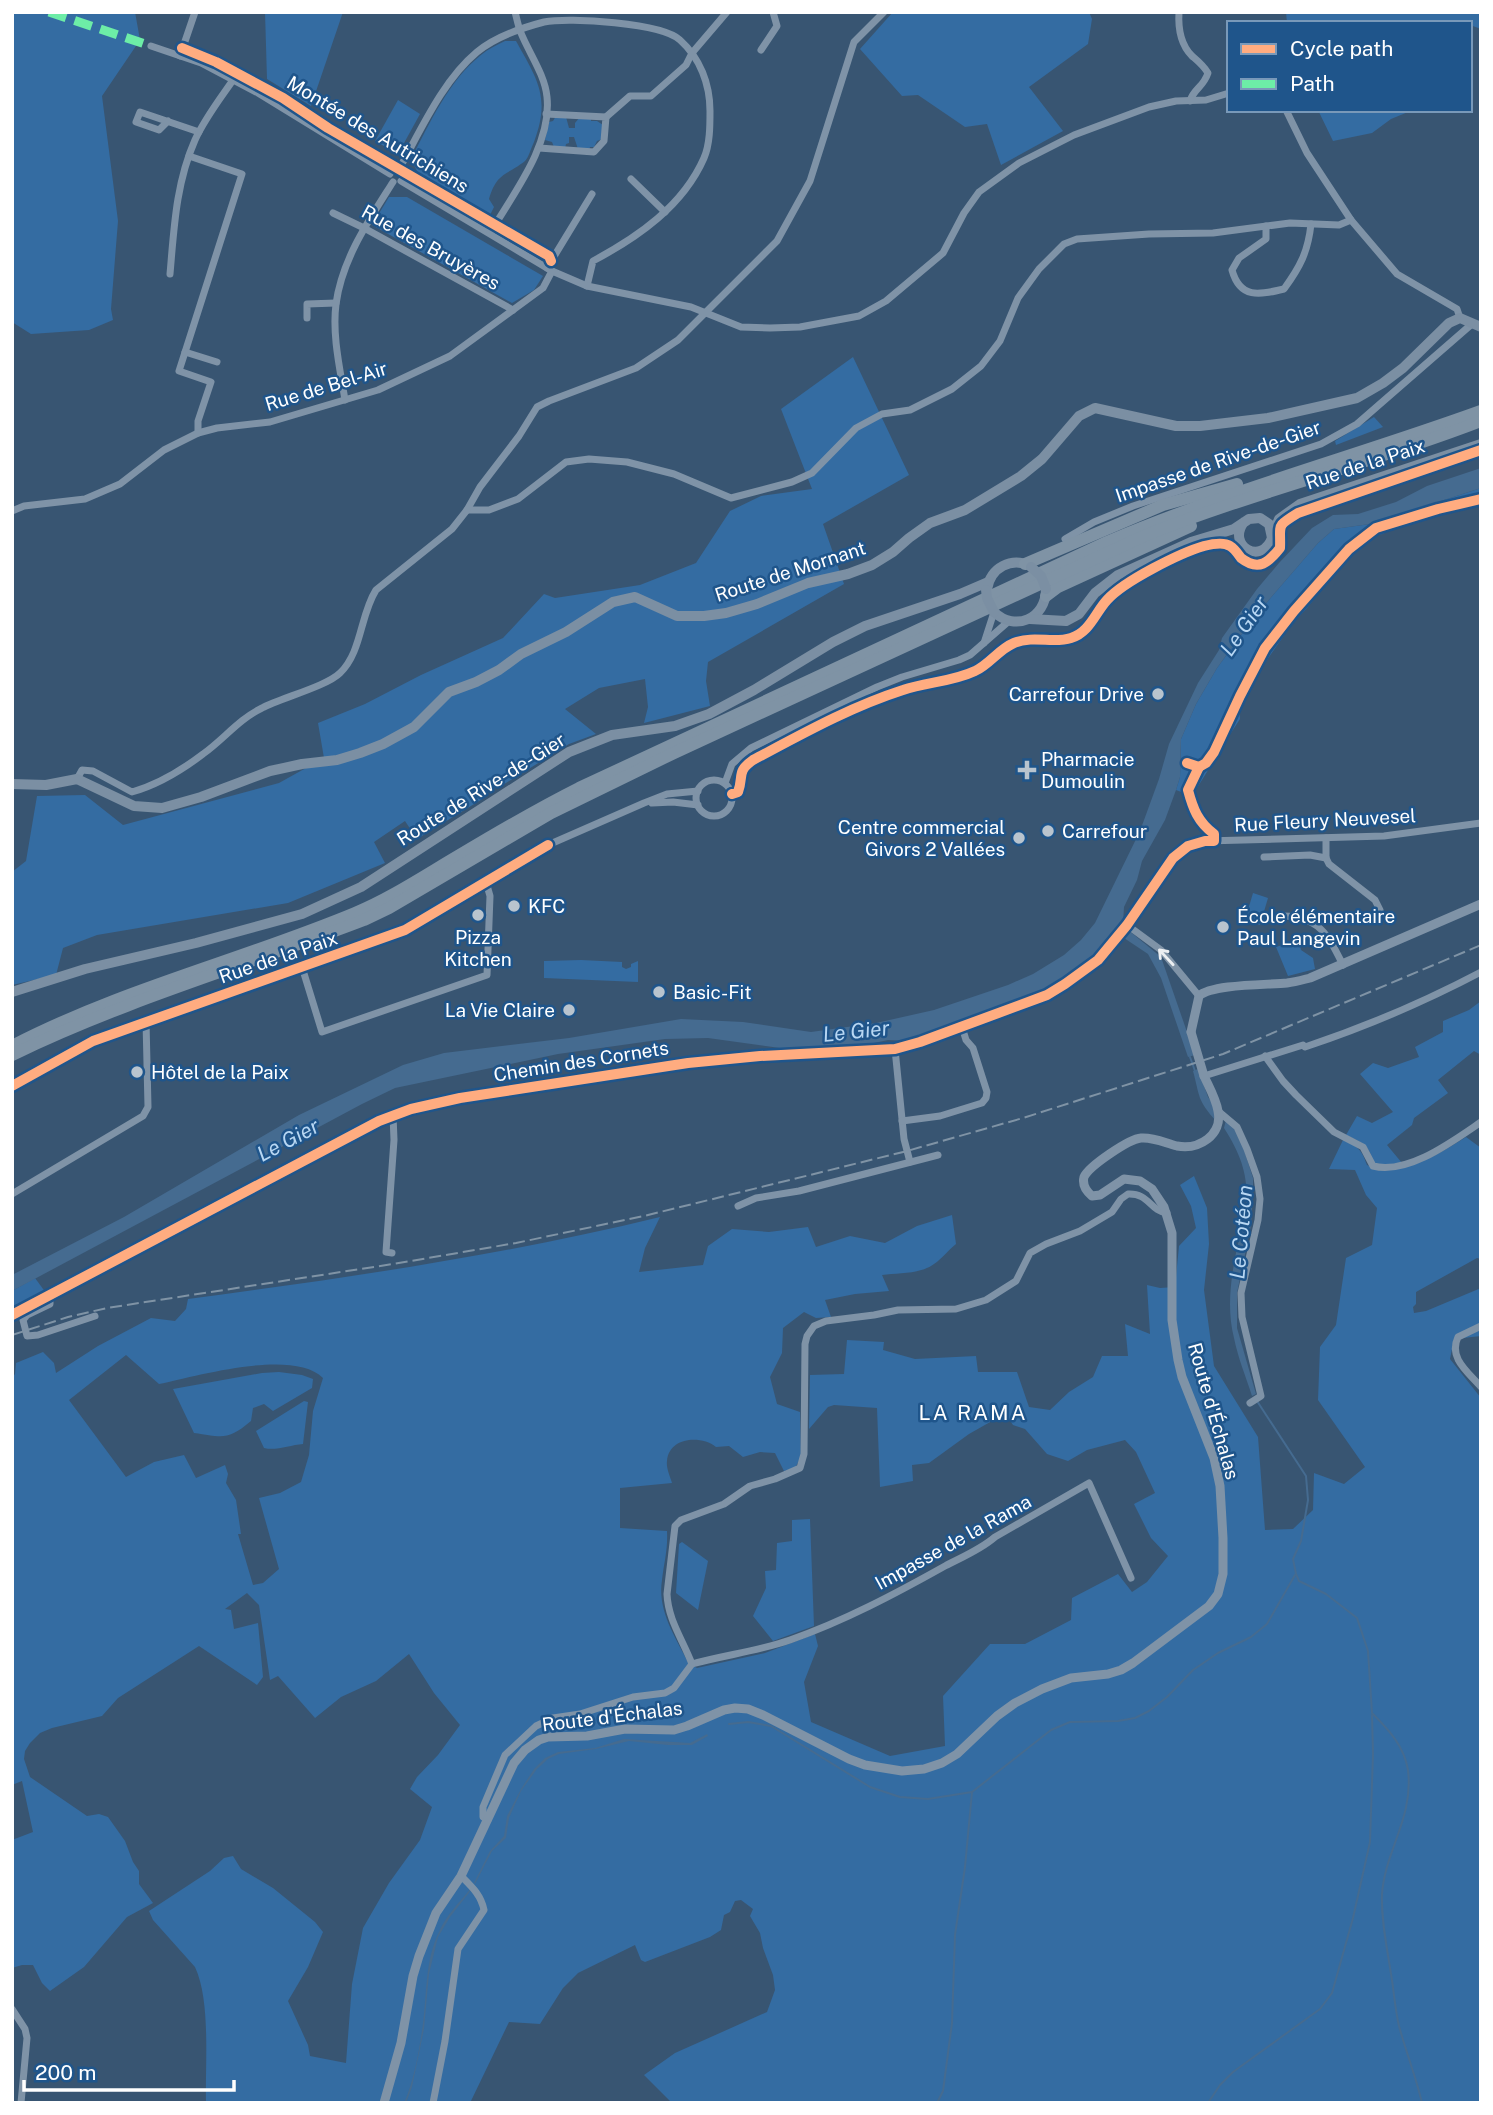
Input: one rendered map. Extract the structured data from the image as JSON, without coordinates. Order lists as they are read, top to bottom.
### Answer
{
  "streets": {
    "main road": ["Rue de la Paix", "Route de Mornant", "Route de Rive-de-Gier"],
    "street": [
      "Montée des Autrichiens",
      "Rue des Bruyères",
      "Rue de Bel-Air",
      "Impasse de Rive-de-Gier",
      "Rue Fleury Neuvesel",
      "Chemin des Cornets",
      "Route d'Échalas",
      "Impasse de la Rama"
    ]
  },
  "crossings": [
    ["Montée des Autrichiens", "Rue de Bel-Air"],
    ["Rue des Bruyères", "Rue de Bel-Air"],
    ["Rue Fleury Neuvesel", "Chemin des Cornets"]
  ],
  "districts": ["LA RAMA"],
  "water": ["Le Gier", "Le Cotéon"],
  "places": {
    "other": [
      "Carrefour Drive",
      "Carrefour",
      "Centre commercial Givors 2 Vallées",
      "KFC",
      "Pizza Kitchen",
      "École élémentaire Paul Langevin",
      "Basic-Fit",
      "La Vie Claire",
      "Hôtel de la Paix"
    ],
    "health": ["Pharmacie Dumoulin"]
  },
  "legend": ["Cycle path", "Path"],
  "scale_bar": "200 m"
}
